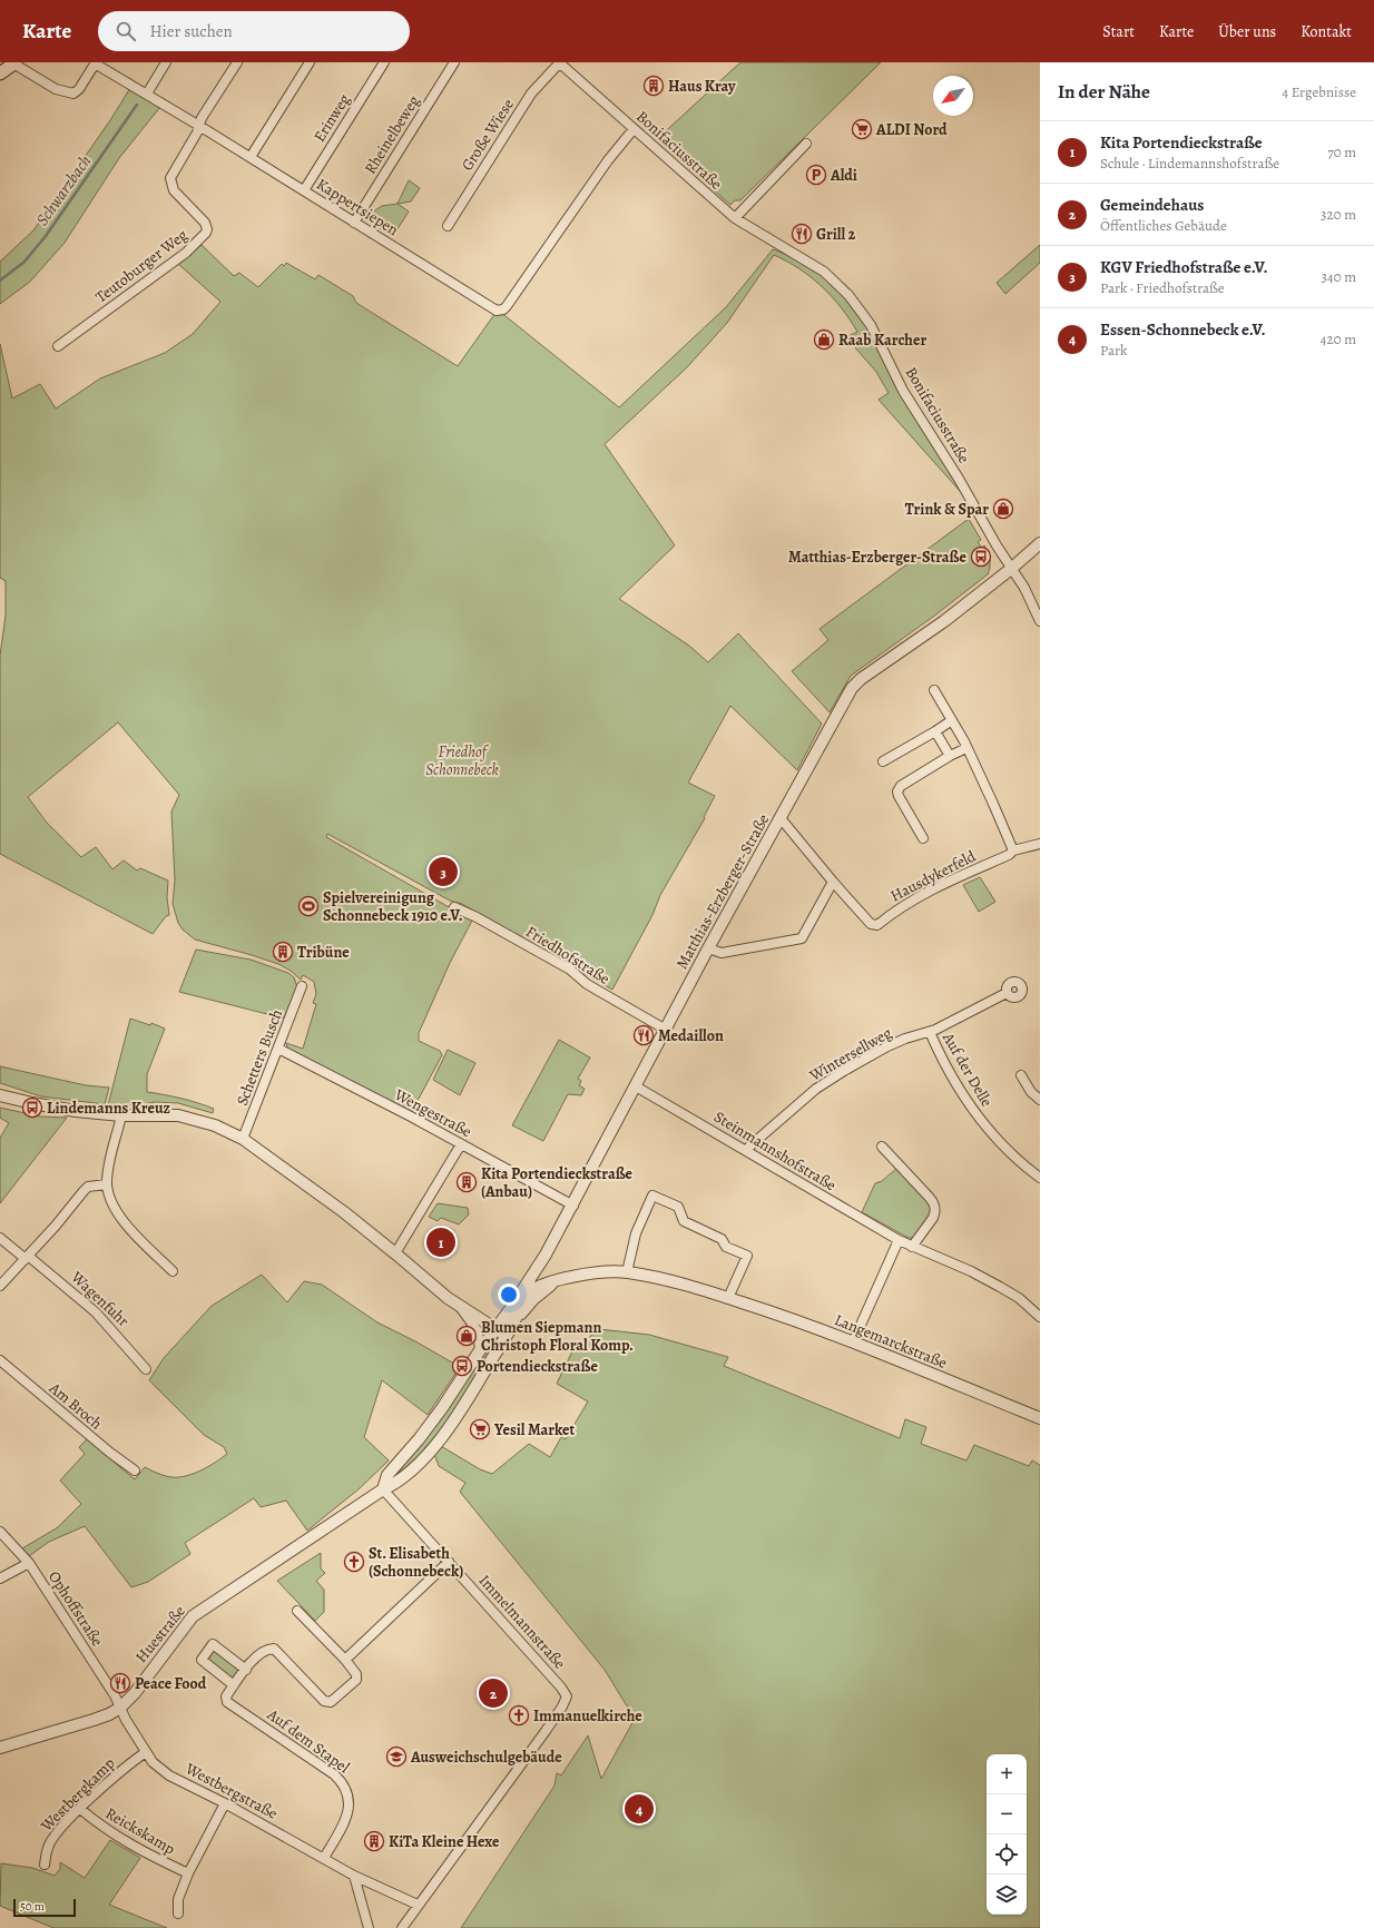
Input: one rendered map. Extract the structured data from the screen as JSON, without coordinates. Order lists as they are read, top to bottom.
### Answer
{
  "streets": {
    "street": [
      "Erinweg",
      "Rheinelbeweg",
      "Große Wiese",
      "Bonifaciusstraße",
      "Kappertsiepen",
      "Teutoburger Weg",
      "Hausdykerfeld",
      "Matthias-Erzberger-Straße",
      "Friedhofstraße",
      "Wintersellweg",
      "Schetters Busch",
      "Auf der Delle",
      "Wengestraße",
      "Steinmannshofstraße",
      "Wagenfuhr",
      "Langemarckstraße",
      "Am Broch",
      "Ophoffstraße",
      "Immelmannstraße",
      "Huestraße",
      "Auf dem Stapel",
      "Westbergstraße",
      "Westbergkamp",
      "Reickskamp"
    ]
  },
  "crossings": [
    ["Erinweg", "Kappertsiepen"],
    ["Rheinelbeweg", "Kappertsiepen"],
    ["Große Wiese", "Bonifaciusstraße"],
    ["Bonifaciusstraße", "Kappertsiepen"],
    ["Bonifaciusstraße", "Matthias-Erzberger-Straße"],
    ["Kappertsiepen", "Teutoburger Weg"],
    ["Hausdykerfeld", "Matthias-Erzberger-Straße"],
    ["Matthias-Erzberger-Straße", "Friedhofstraße"],
    ["Matthias-Erzberger-Straße", "Wengestraße"],
    ["Matthias-Erzberger-Straße", "Steinmannshofstraße"],
    ["Matthias-Erzberger-Straße", "Langemarckstraße"],
    ["Matthias-Erzberger-Straße", "Huestraße"],
    ["Wintersellweg", "Auf der Delle"],
    ["Wintersellweg", "Steinmannshofstraße"],
    ["Schetters Busch", "Wengestraße"],
    ["Ophoffstraße", "Huestraße"],
    ["Ophoffstraße", "Westbergstraße"],
    ["Immelmannstraße", "Huestraße"],
    ["Immelmannstraße", "Westbergstraße"],
    ["Huestraße", "Westbergstraße"],
    ["Auf dem Stapel", "Westbergstraße"],
    ["Westbergstraße", "Westbergkamp"],
    ["Westbergkamp", "Reickskamp"]
  ],
  "water": ["Schwarzbach"],
  "parks": ["Friedhof Schonnebeck"],
  "places": {
    "building": [
      "Haus Kray",
      "Tribüne",
      "Kita Portendieckstraße (Anbau)",
      "KiTa Kleine Hexe"
    ],
    "supermarket": ["ALDI Nord", "Yesil Market"],
    "parking": ["Aldi"],
    "restaurant": ["Grill 2", "Medaillon", "Peace Food"],
    "shop": ["Raab Karcher", "Trink & Spar", "Blumen Siepmann Christoph Floral Komp."],
    "bus stop": ["Matthias-Erzberger-Straße", "Lindemanns Kreuz", "Portendieckstraße"],
    "sports": ["Spielvereinigung Schonnebeck 1910 e.V."],
    "church": ["St. Elisabeth (Schonnebeck)", "Immanuelkirche"],
    "school or university": ["Ausweichschulgebäude"]
  },
  "scale_bar": "50 m",
  "north": "bottom left",
  "page": {
    "header": "Karte",
    "search": "Hier suchen",
    "nav": [
      "Start",
      "Karte",
      "Über uns",
      "Kontakt"
    ],
    "heading": ["In der Nähe", "4 Ergebnisse"],
    "list": [
      {
        "mark": "1",
        "name": "Kita Portendieckstraße",
        "note": "Schule · Lindemannshofstraße",
        "value": "70 m"
      },
      {
        "mark": "2",
        "name": "Gemeindehaus",
        "note": "Öffentliches Gebäude",
        "value": "320 m"
      },
      {
        "mark": "3",
        "name": "KGV Friedhofstraße e.V.",
        "note": "Park · Friedhofstraße",
        "value": "340 m"
      },
      {
        "mark": "4",
        "name": "Essen-Schonnebeck e.V.",
        "note": "Park",
        "value": "420 m"
      }
    ],
    "pins": [
      "3",
      "1",
      "2",
      "4"
    ],
    "map_buttons": ["+", "−"],
    "scale": "50 m"
  }
}
